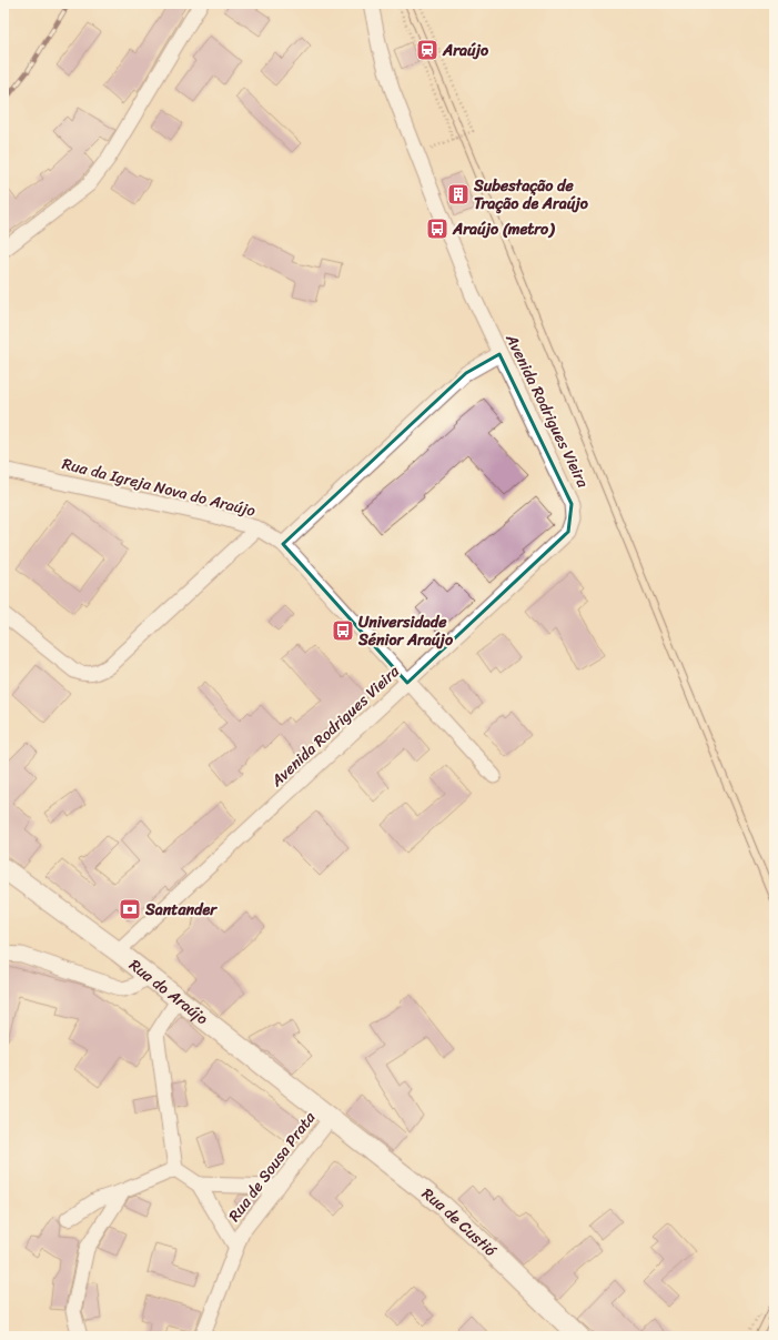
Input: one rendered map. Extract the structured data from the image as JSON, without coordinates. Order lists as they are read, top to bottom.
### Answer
{
  "streets": {
    "main road": ["Rua do Araújo", "Rua de Custió"],
    "street": ["Avenida Rodrigues Vieira", "Rua da Igreja Nova do Araújo", "Rua de Sousa Prata"]
  },
  "crossings": [
    ["Avenida Rodrigues Vieira", "Rua da Igreja Nova do Araújo"],
    ["Avenida Rodrigues Vieira", "Rua do Araújo"],
    ["Rua do Araújo", "Rua de Sousa Prata"],
    ["Rua do Araújo", "Rua de Custió"],
    ["Rua de Sousa Prata", "Rua de Custió"]
  ],
  "places": {
    "station": ["Araújo"],
    "building": ["Subestação de Tração de Araújo"],
    "bus stop": ["Araújo (metro)", "Universidade Sénior Araújo"],
    "bank": ["Santander"]
  }
}
